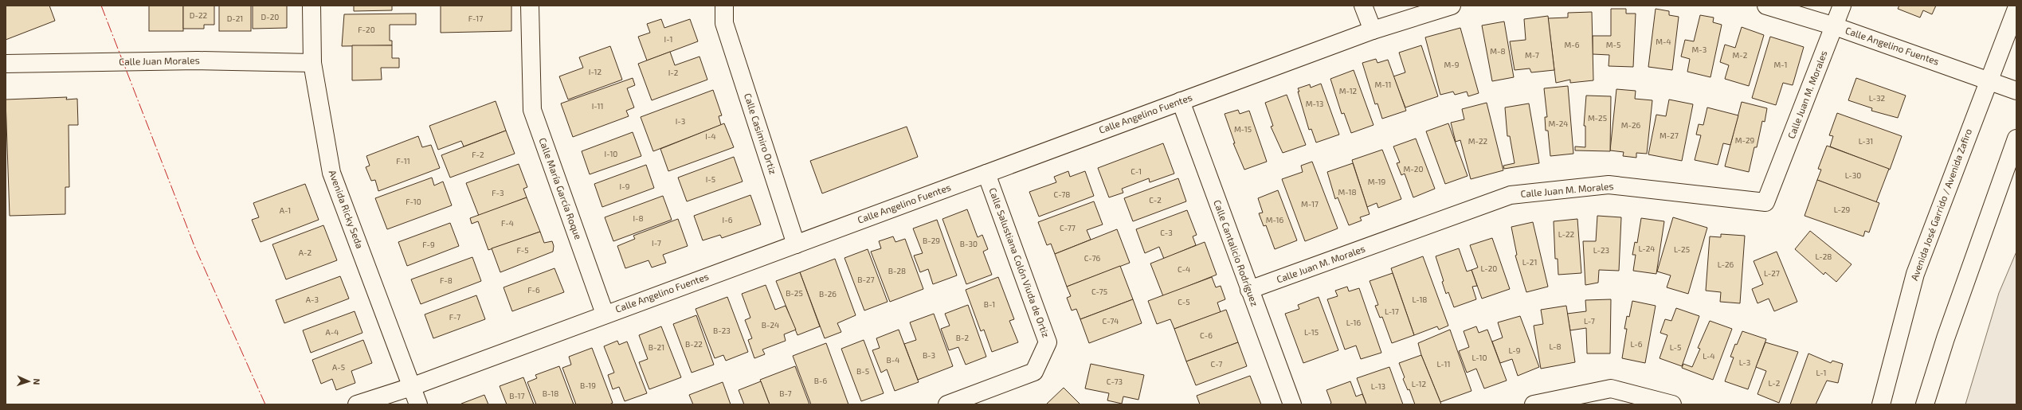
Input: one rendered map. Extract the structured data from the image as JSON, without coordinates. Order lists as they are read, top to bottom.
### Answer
{
  "streets": {
    "street": [
      "Calle Angelino Fuentes",
      "Calle Juan Morales",
      "Calle Juan M. Morales",
      "Calle Casimiro Ortiz",
      "Calle María García Roque",
      "Avenida José Garrido / Avenida Zafiro",
      "Avenida Ricky Seda",
      "Calle Cantalicio Rodríguez",
      "Calle Salustiana Colón Viuda de Ortiz"
    ]
  },
  "crossings": [
    ["Calle Angelino Fuentes", "Calle Juan M. Morales"],
    ["Calle Angelino Fuentes", "Calle Casimiro Ortiz"],
    ["Calle Angelino Fuentes", "Calle María García Roque"],
    ["Calle Angelino Fuentes", "Avenida José Garrido / Avenida Zafiro"],
    ["Calle Angelino Fuentes", "Avenida Ricky Seda"],
    ["Calle Angelino Fuentes", "Calle Cantalicio Rodríguez"],
    ["Calle Angelino Fuentes", "Calle Salustiana Colón Viuda de Ortiz"],
    ["Calle Juan Morales", "Avenida Ricky Seda"],
    ["Calle Juan M. Morales", "Calle Cantalicio Rodríguez"]
  ],
  "house_numbers": [
    "D-22",
    "D-20",
    "D-21",
    "F-17",
    "F-20",
    "I-1",
    "M-4",
    "M-6",
    "M-5",
    "M-3",
    "M-8",
    "M-7",
    "M-2",
    "M-9",
    "M-1",
    "I-12",
    "I-2",
    "M-11",
    "M-12",
    "L-32",
    "M-13",
    "I-11",
    "M-25",
    "I-3",
    "M-24",
    "M-26",
    "M-15",
    "M-27",
    "I-4",
    "M-29",
    "M-22",
    "L-31",
    "I-10",
    "F-2",
    "F-11",
    "M-20",
    "C-1",
    "L-30",
    "I-5",
    "M-19",
    "I-9",
    "M-18",
    "F-3",
    "C-78",
    "C-2",
    "F-10",
    "M-17",
    "L-29",
    "A-1",
    "I-8",
    "I-6",
    "M-16",
    "F-4",
    "C-77",
    "C-3",
    "L-22",
    "B-29",
    "I-7",
    "B-30",
    "F-9",
    "L-24",
    "L-25",
    "F-5",
    "L-23",
    "A-2",
    "L-28",
    "C-76",
    "L-21",
    "L-26",
    "L-20",
    "C-4",
    "B-28",
    "L-27",
    "B-27",
    "F-8",
    "F-6",
    "C-75",
    "B-25",
    "B-26",
    "A-3",
    "L-18",
    "C-5",
    "B-1",
    "L-17",
    "F-7",
    "C-74",
    "L-7",
    "L-16",
    "B-24",
    "B-23",
    "A-4",
    "L-15",
    "C-6",
    "B-2",
    "B-22",
    "L-6",
    "L-8",
    "B-21",
    "L-5",
    "L-9",
    "B-3",
    "L-4",
    "L-10",
    "B-4",
    "L-3",
    "C-7",
    "L-11",
    "A-5",
    "B-5",
    "L-1",
    "B-6",
    "C-73",
    "L-2",
    "L-12",
    "B-19",
    "L-13",
    "B-18",
    "B-7",
    "B-17"
  ],
  "north": "right"
}
